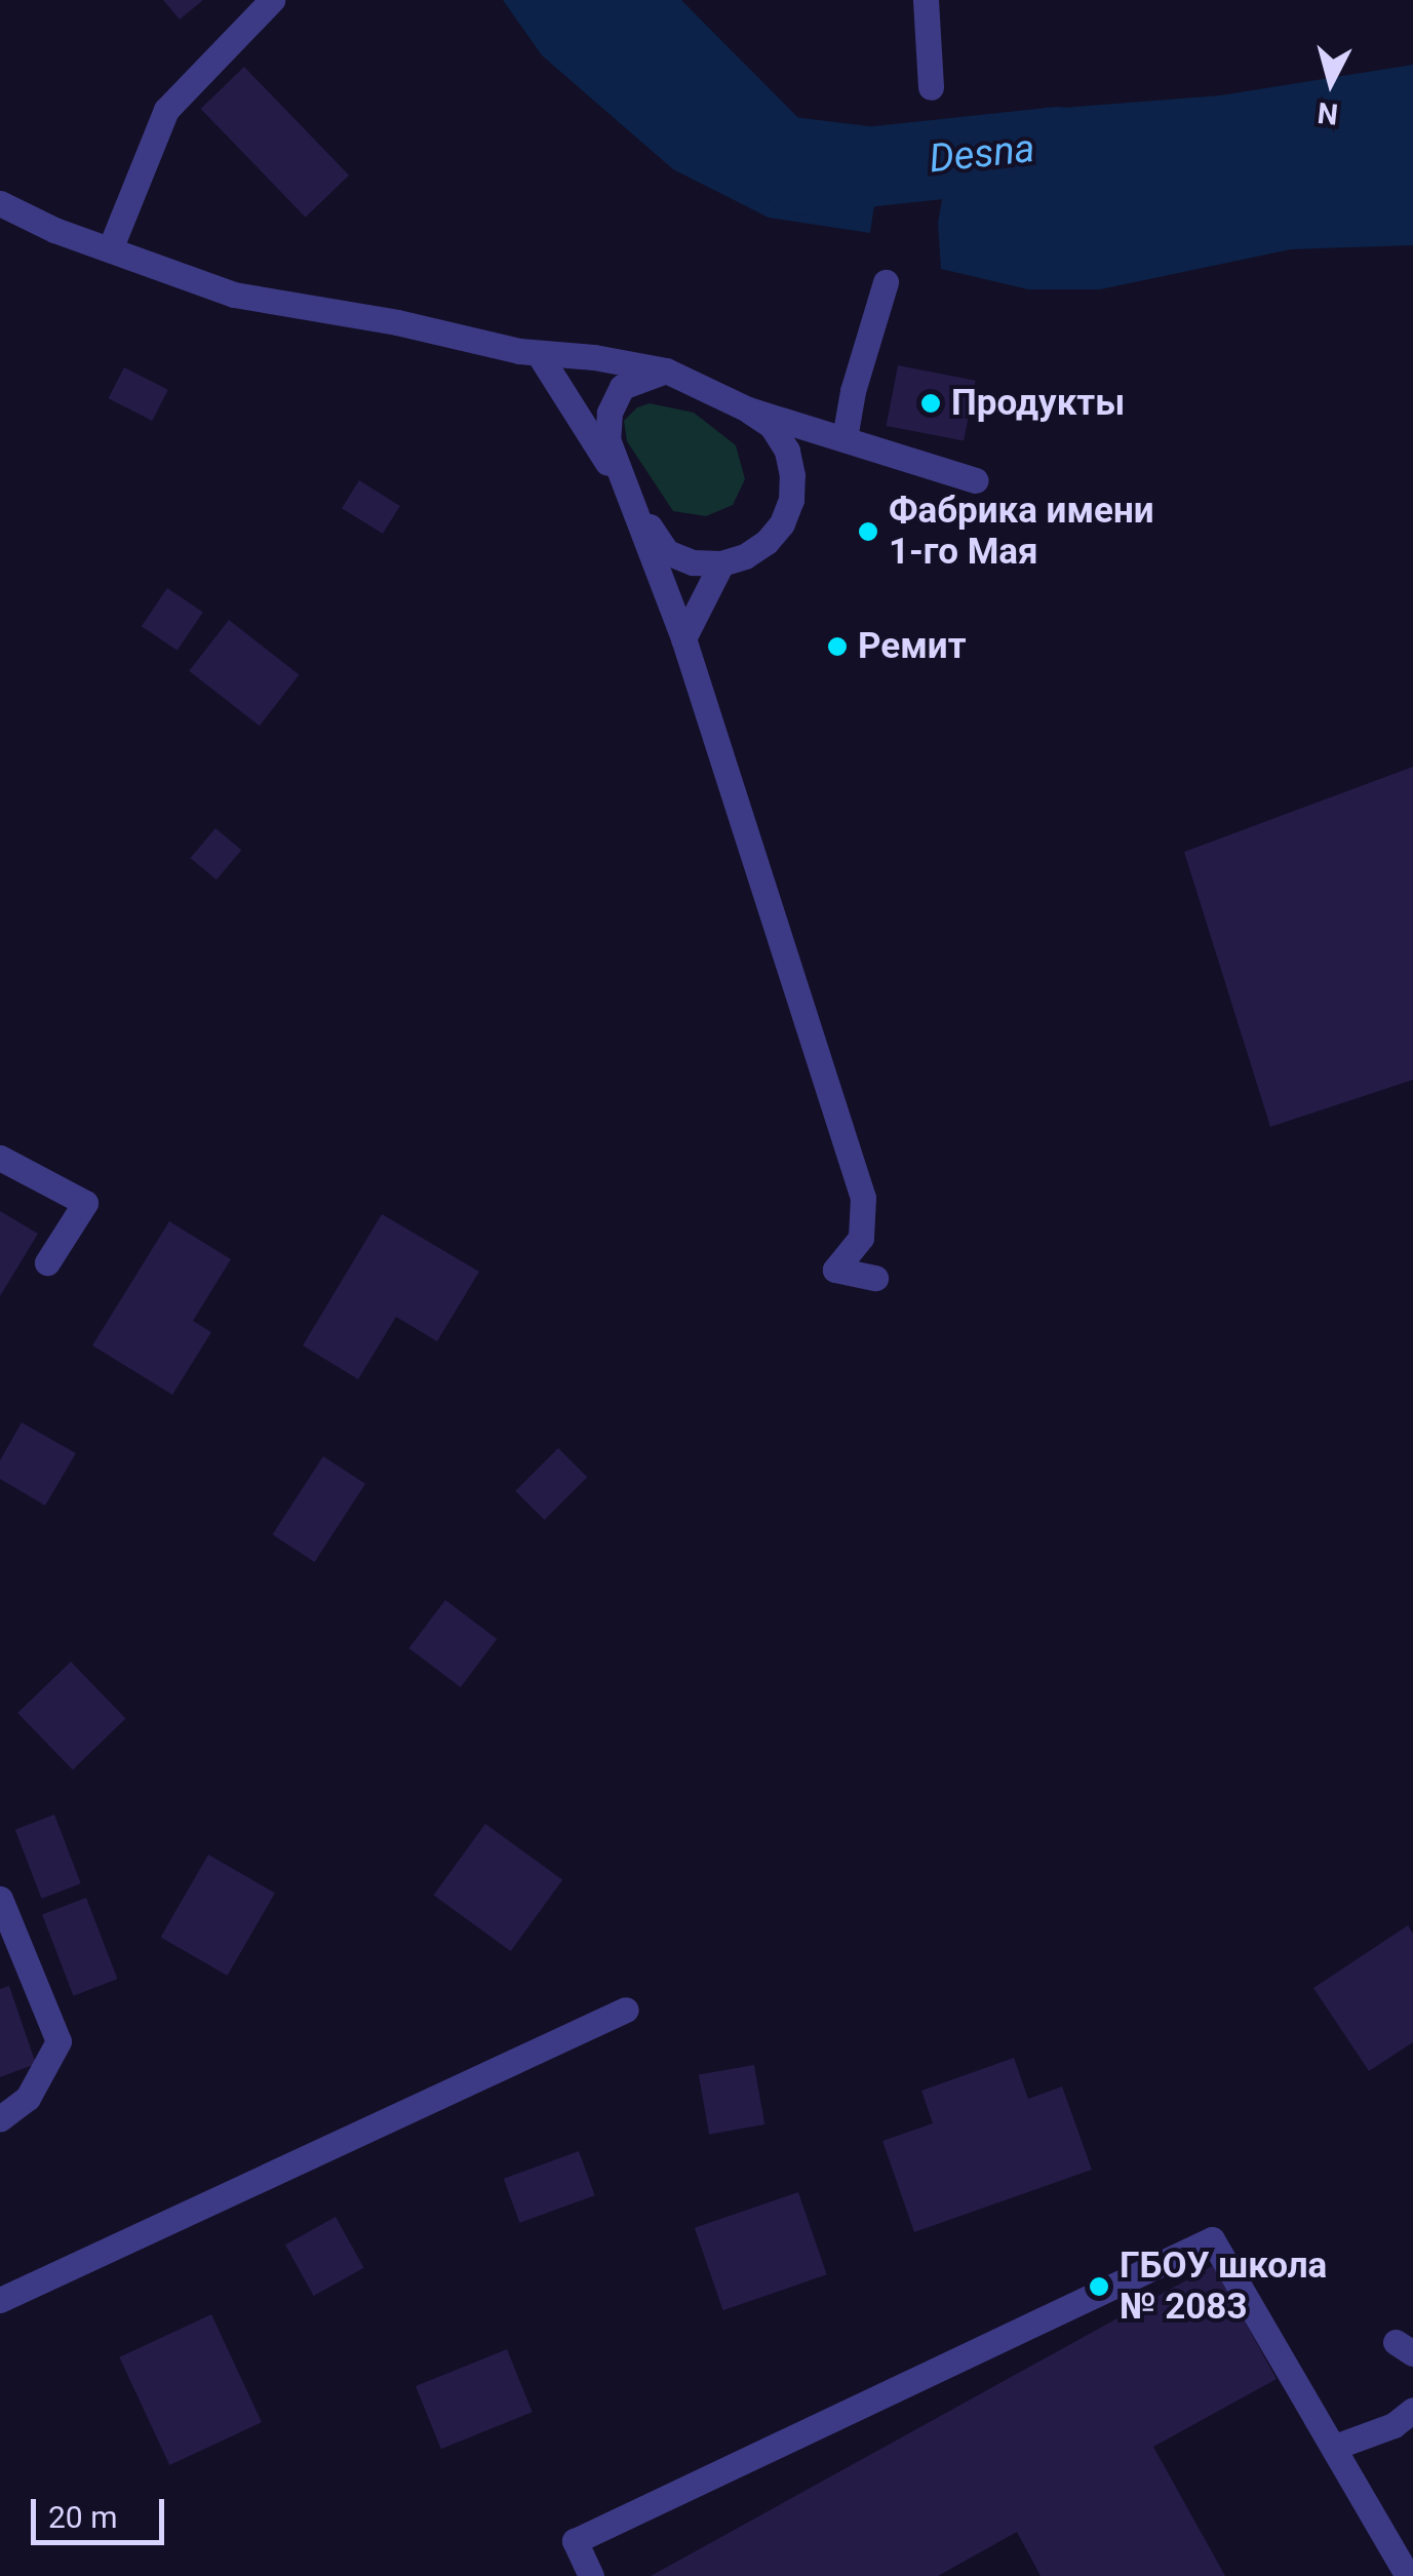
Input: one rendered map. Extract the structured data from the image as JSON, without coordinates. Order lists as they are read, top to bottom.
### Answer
{
  "water": ["Desna"],
  "places": [
    "Продукты",
    "Фабрика имени 1-го Мая",
    "Ремит",
    "ГБОУ школа № 2083"
  ],
  "scale_bar": "20 m",
  "north": "bottom"
}
